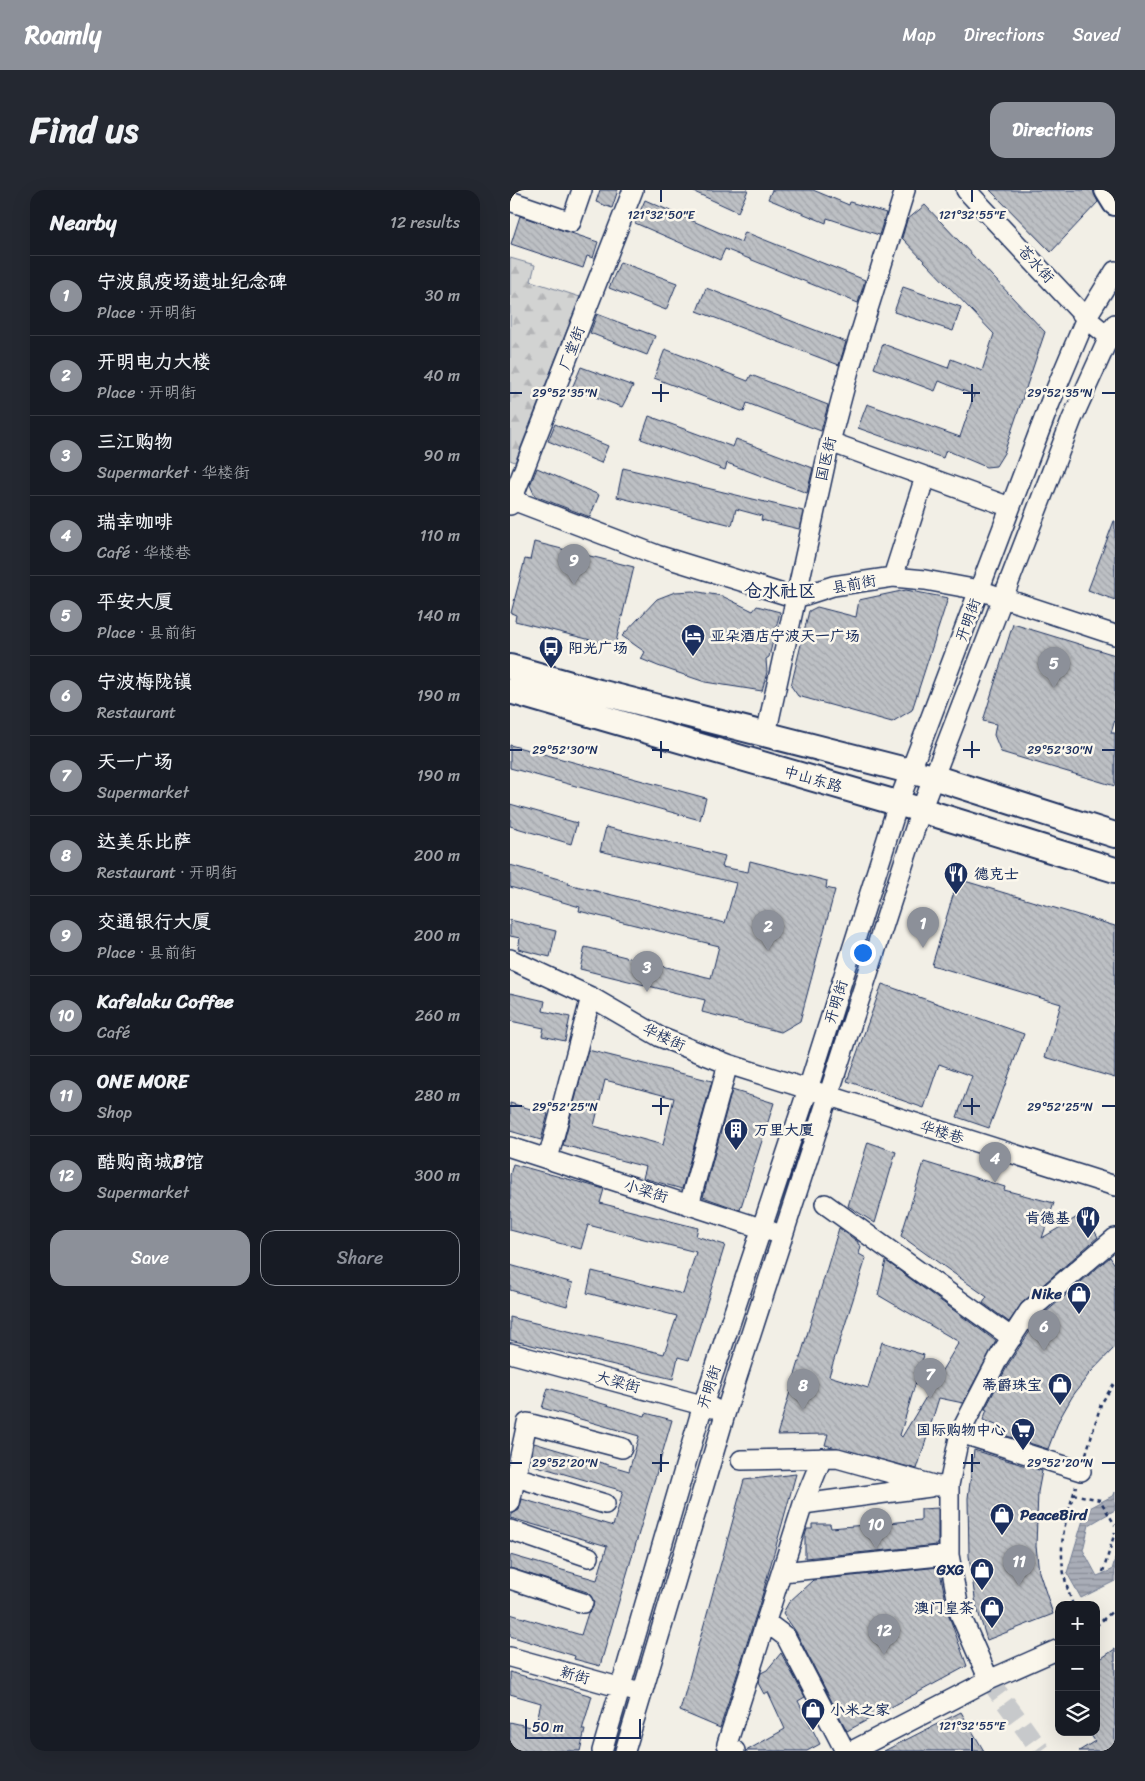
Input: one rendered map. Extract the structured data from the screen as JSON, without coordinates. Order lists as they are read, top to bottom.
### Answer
{
  "streets": {
    "main road": ["中山东路"],
    "street": [
      "苍水街",
      "厂堂街",
      "国医街",
      "县前街",
      "开明街",
      "华楼街",
      "华楼巷",
      "小梁街",
      "大梁街",
      "新街"
    ]
  },
  "crossings": [
    ["苍水街", "开明街"],
    ["国医街", "县前街"],
    ["国医街", "中山东路"],
    ["县前街", "开明街"],
    ["开明街", "中山东路"],
    ["开明街", "华楼街"],
    ["开明街", "华楼巷"],
    ["开明街", "小梁街"],
    ["开明街", "大梁街"],
    ["开明街", "新街"],
    ["华楼街", "华楼巷"]
  ],
  "districts": ["仓水社区"],
  "places": {
    "hotel": ["亚朵酒店宁波天一广场"],
    "bus stop": ["阳光广场"],
    "restaurant": ["德克士", "肯德基"],
    "building": ["万里大厦"],
    "shop": [
      "Nike",
      "蒂爵珠宝",
      "PeaceBird",
      "GXG",
      "澳门皇茶",
      "小米之家"
    ],
    "supermarket": ["国际购物中心"]
  },
  "scale_bar": "50 m",
  "page": {
    "header": "Roamly",
    "nav": ["Map", "Directions", "Saved"],
    "title": "Find us",
    "buttons": [
      "Directions",
      ["Save", "Share"]
    ],
    "heading": ["Nearby", "12 results"],
    "list": [
      {
        "mark": "1",
        "name": "宁波鼠疫场遗址纪念碑",
        "note": "Place · 开明街",
        "value": "30 m"
      },
      {
        "mark": "2",
        "name": "开明电力大楼",
        "note": "Place · 开明街",
        "value": "40 m"
      },
      {
        "mark": "3",
        "name": "三江购物",
        "note": "Supermarket · 华楼街",
        "value": "90 m"
      },
      {
        "mark": "4",
        "name": "瑞幸咖啡",
        "note": "Café · 华楼巷",
        "value": "110 m"
      },
      {
        "mark": "5",
        "name": "平安大厦",
        "note": "Place · 县前街",
        "value": "140 m"
      },
      {
        "mark": "6",
        "name": "宁波梅陇镇",
        "note": "Restaurant",
        "value": "190 m"
      },
      {
        "mark": "7",
        "name": "天一广场",
        "note": "Supermarket",
        "value": "190 m"
      },
      {
        "mark": "8",
        "name": "达美乐比萨",
        "note": "Restaurant · 开明街",
        "value": "200 m"
      },
      {
        "mark": "9",
        "name": "交通银行大厦",
        "note": "Place · 县前街",
        "value": "200 m"
      },
      {
        "mark": "10",
        "name": "Kafelaku Coffee",
        "note": "Café",
        "value": "260 m"
      },
      {
        "mark": "11",
        "name": "ONE MORE",
        "note": "Shop",
        "value": "280 m"
      },
      {
        "mark": "12",
        "name": "酷购商城B馆",
        "note": "Supermarket",
        "value": "300 m"
      }
    ],
    "pins": [
      "9",
      "5",
      "1",
      "2",
      "3",
      "4",
      "6",
      "7",
      "8",
      "10",
      "11",
      "12"
    ],
    "map_buttons": ["+", "−"],
    "scale": "50 m"
  },
  "coordinates": [
    "121°32'50\"E",
    "121°32'55\"E",
    "29°52'35\"N",
    "29°52'30\"N",
    "29°52'25\"N",
    "29°52'20\"N"
  ]
}
